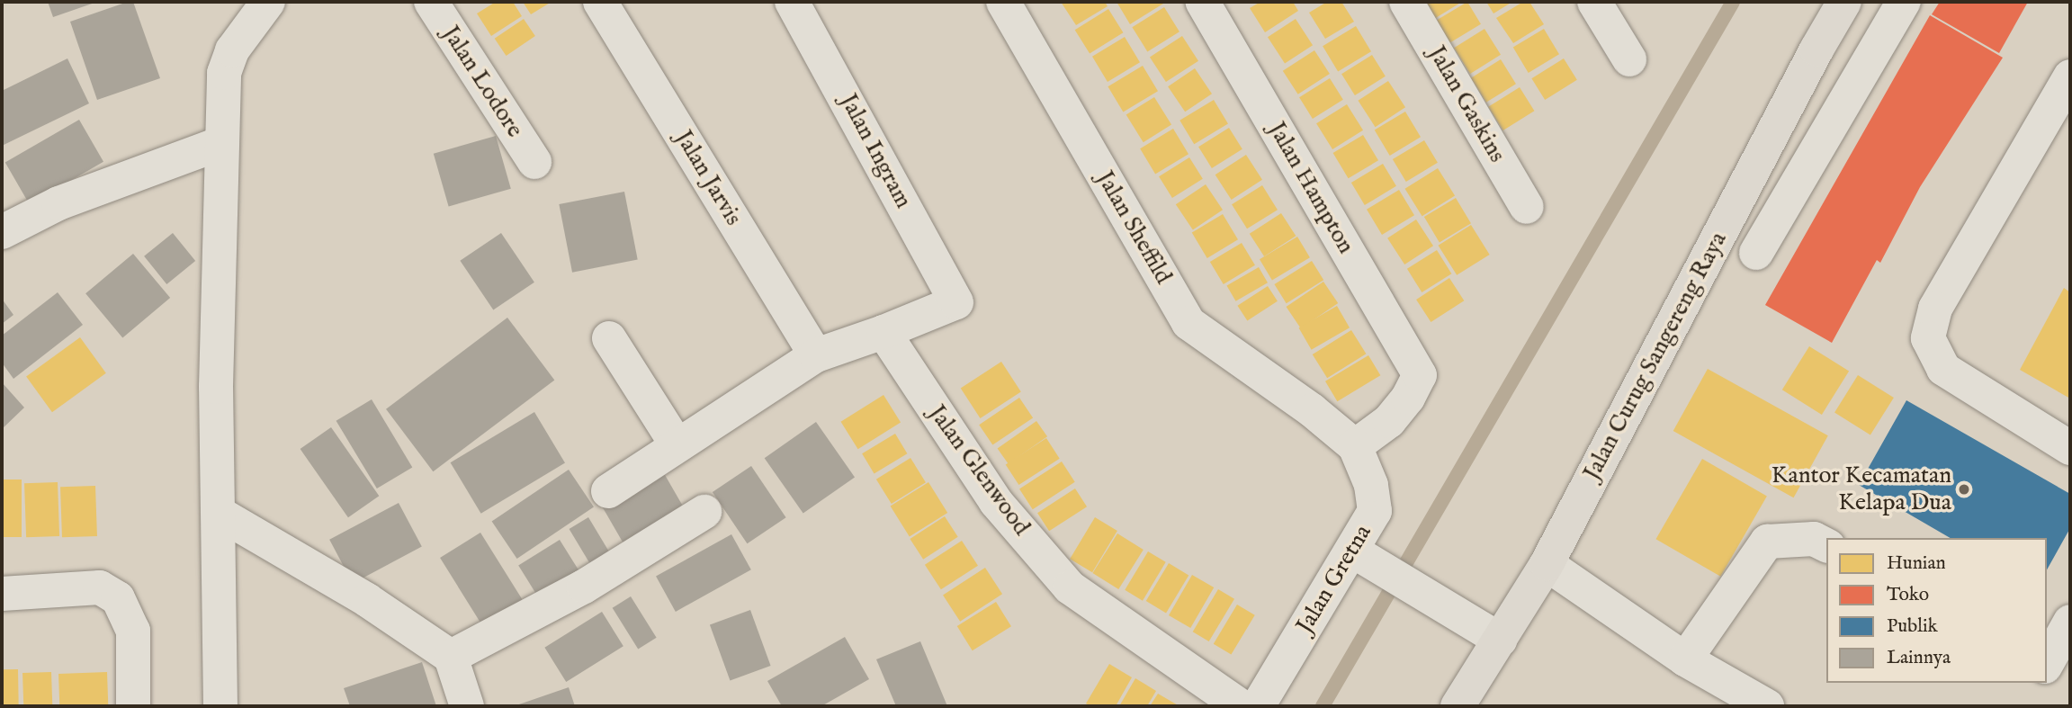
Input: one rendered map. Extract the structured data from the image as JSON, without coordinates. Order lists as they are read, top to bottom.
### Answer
{
  "streets": {
    "main road": ["Jalan Curug Sangereng Raya"],
    "street": [
      "Jalan Lodore",
      "Jalan Gaskins",
      "Jalan Ingram",
      "Jalan Jarvis",
      "Jalan Hampton",
      "Jalan Sheffild",
      "Jalan Glenwood",
      "Jalan Gretna"
    ]
  },
  "crossings": [
    ["Jalan Ingram", "Jalan Glenwood"],
    ["Jalan Hampton", "Jalan Sheffild"],
    ["Jalan Hampton", "Jalan Gretna"],
    ["Jalan Sheffild", "Jalan Gretna"]
  ],
  "places": ["Kantor Kecamatan Kelapa Dua"],
  "legend": [
    "Hunian",
    "Toko",
    "Publik",
    "Lainnya"
  ]
}
